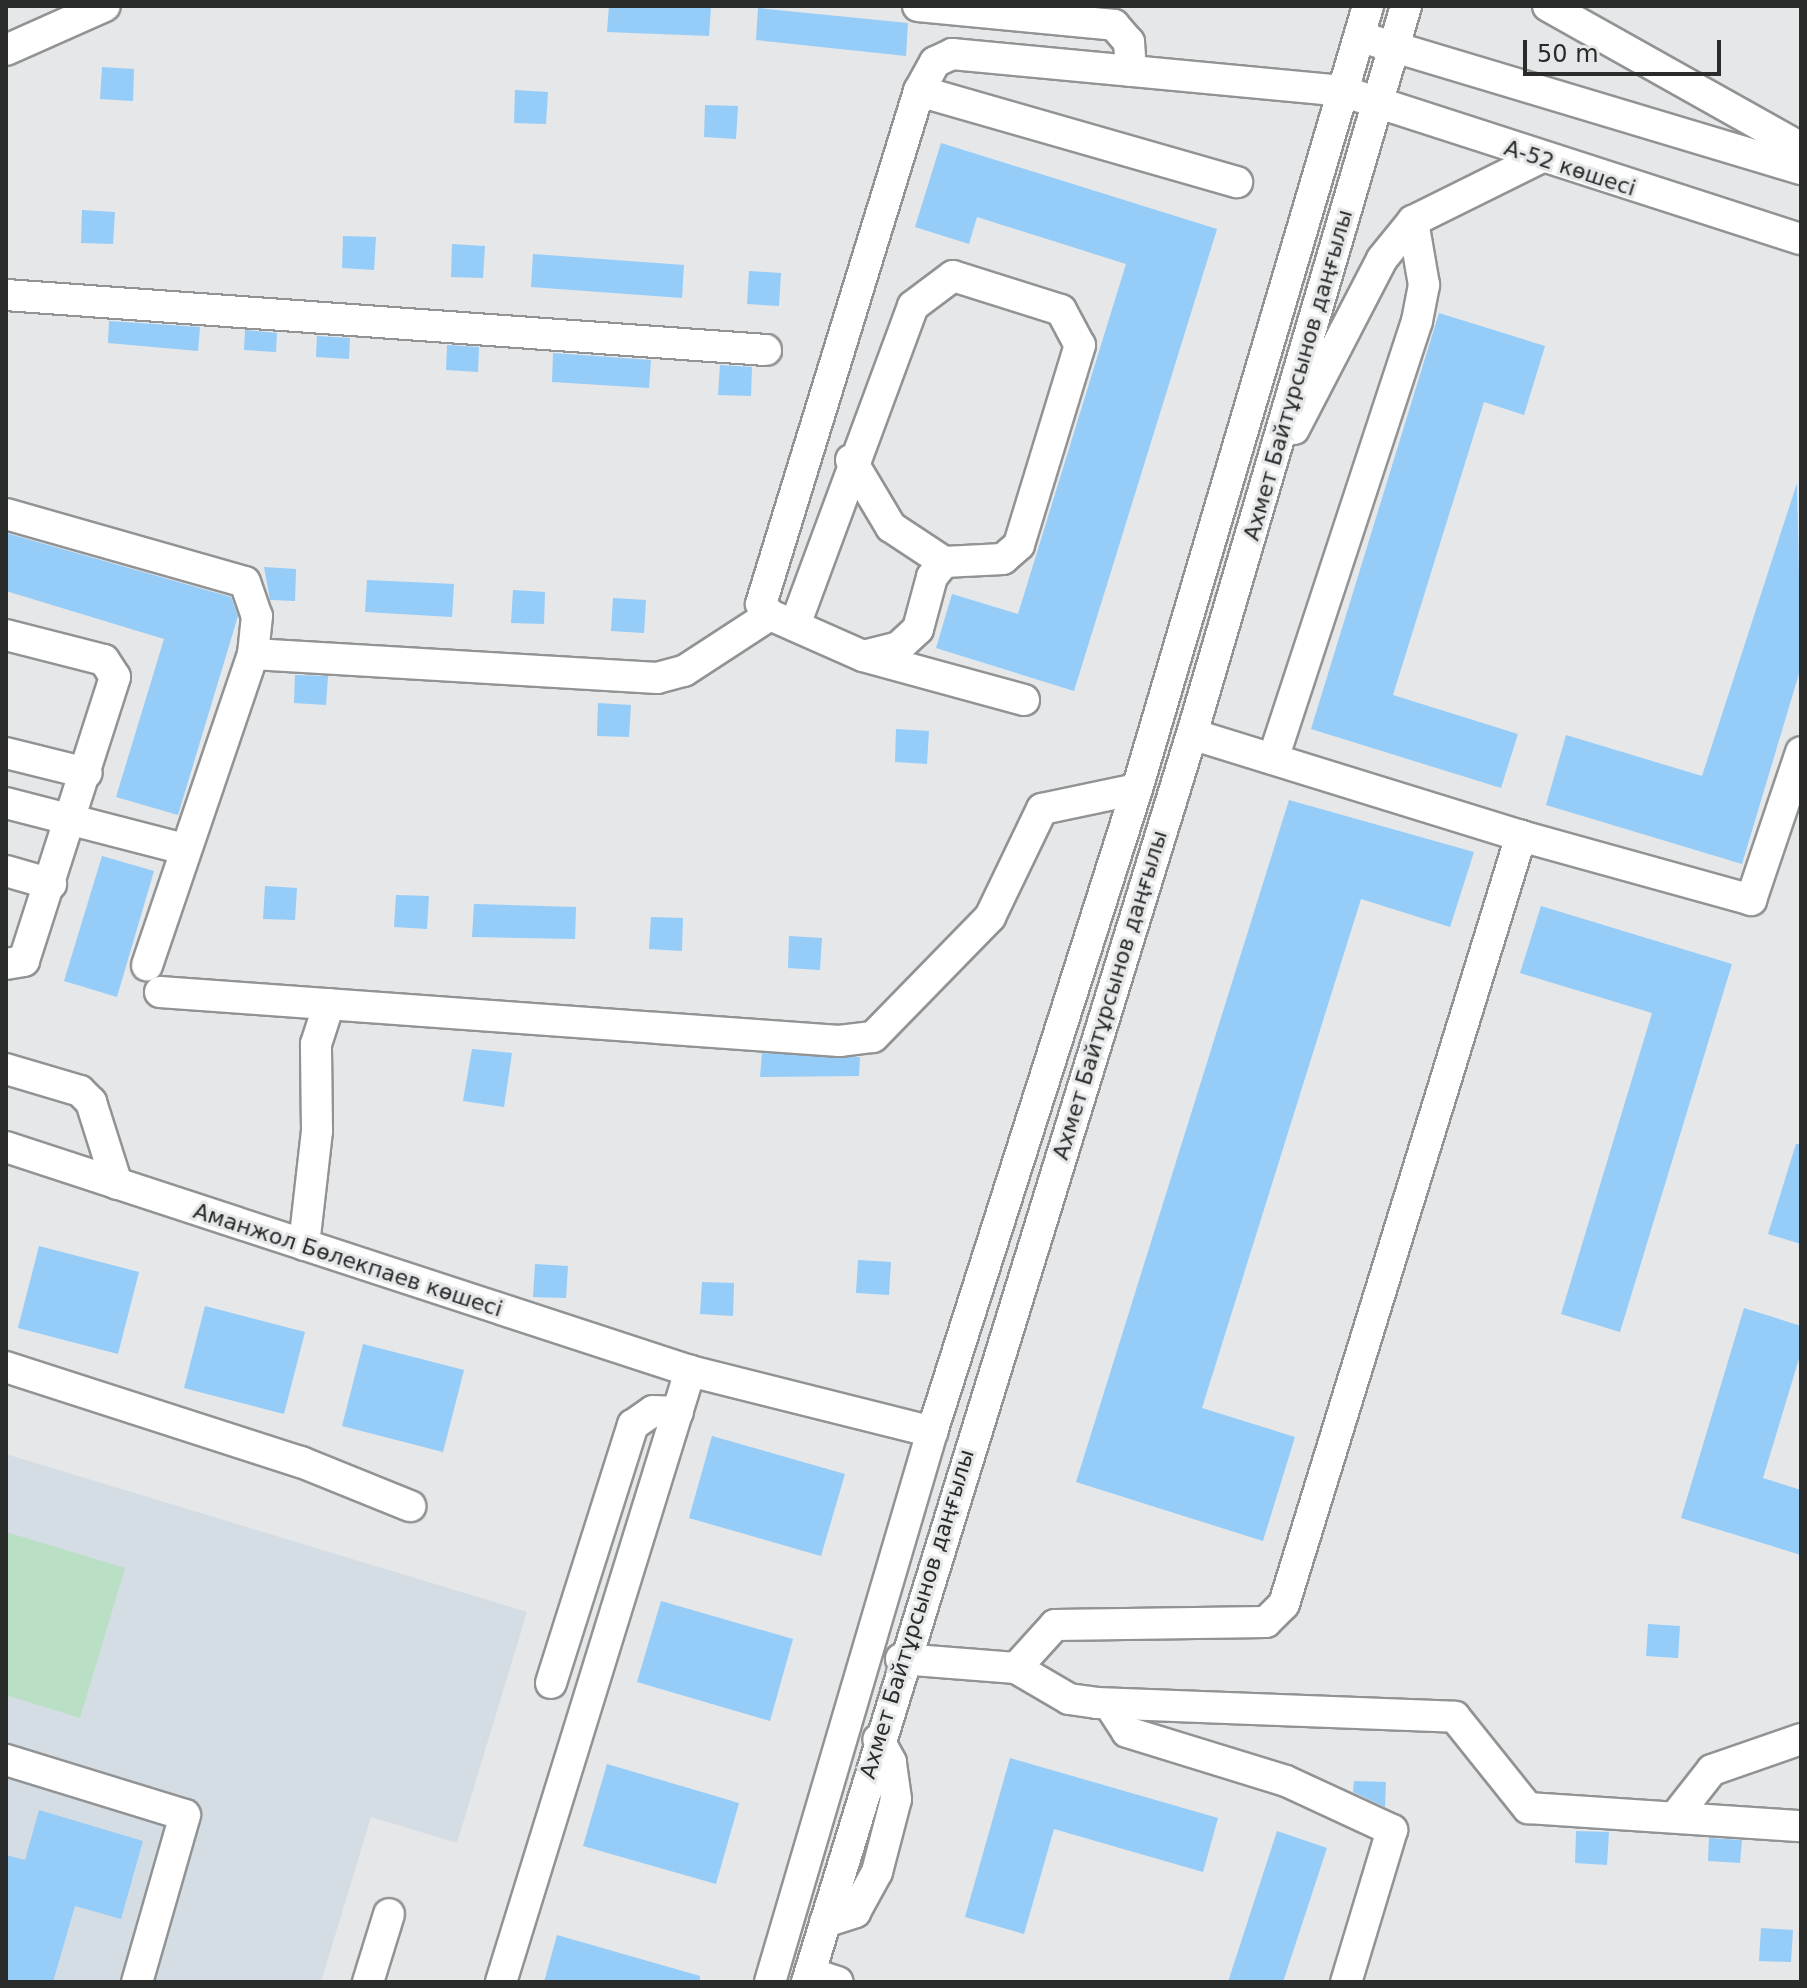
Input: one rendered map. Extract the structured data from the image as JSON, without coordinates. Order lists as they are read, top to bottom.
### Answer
{
  "streets": {
    "street": ["А-52 көшесі", "Ахмет Байтұрсынов даңғылы", "Аманжол Бөлекпаев көшесі"]
  },
  "crossings": [
    ["А-52 көшесі", "Ахмет Байтұрсынов даңғылы"],
    ["Ахмет Байтұрсынов даңғылы", "Аманжол Бөлекпаев көшесі"]
  ],
  "scale_bar": "50 m"
}
